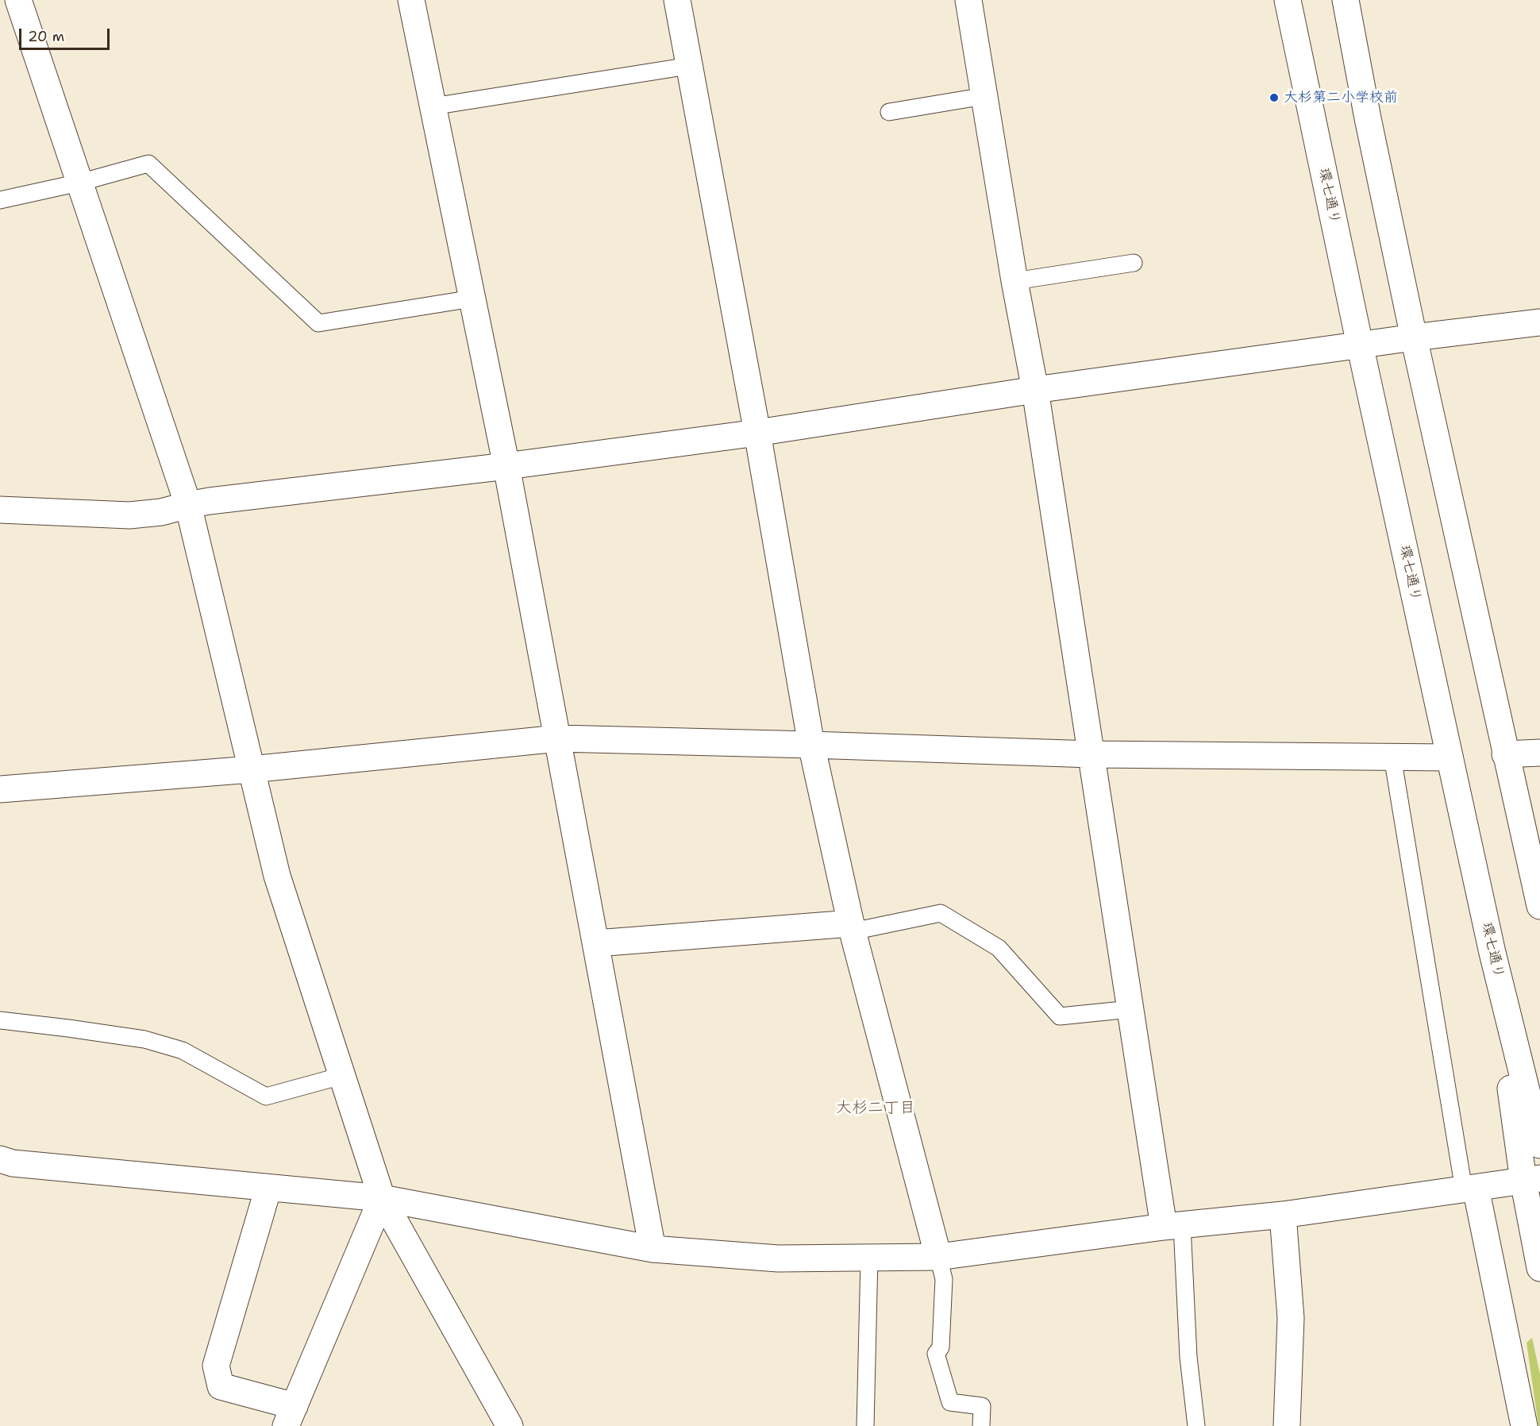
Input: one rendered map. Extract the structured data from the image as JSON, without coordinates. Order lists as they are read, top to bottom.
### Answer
{
  "streets": {
    "street": ["環七通り"]
  },
  "districts": ["大杉二丁目"],
  "places": ["大杉第二小学校前"],
  "scale_bar": "20 m"
}
